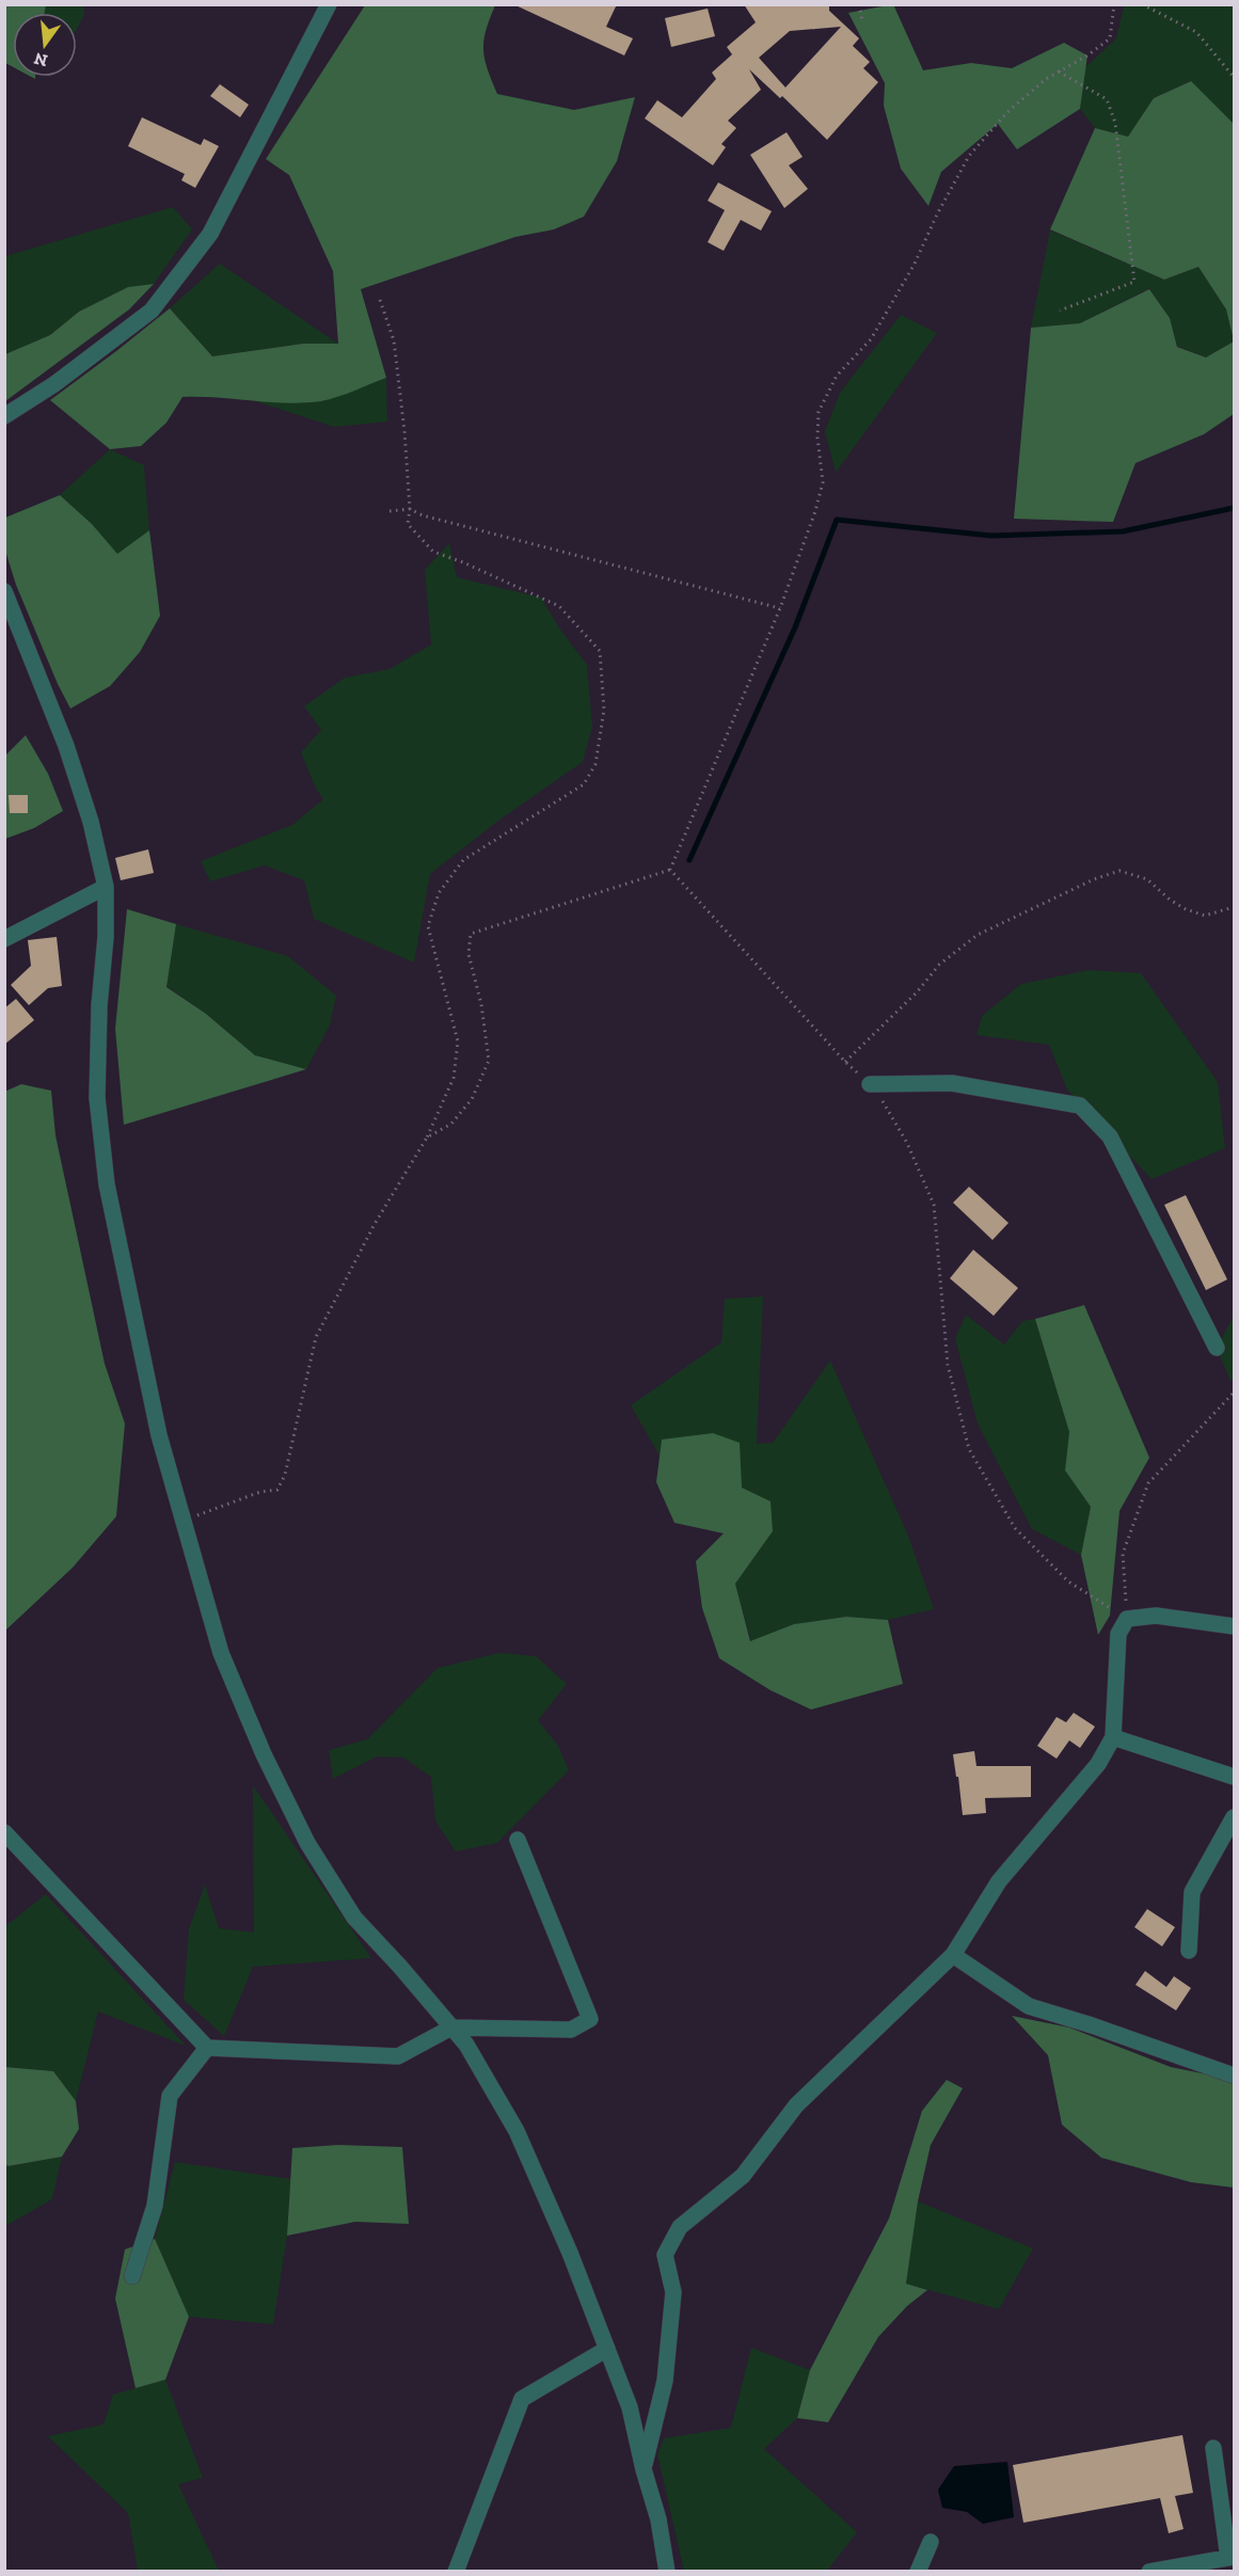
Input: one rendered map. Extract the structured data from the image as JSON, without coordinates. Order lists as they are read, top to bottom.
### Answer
{
  "north": "bottom"
}
